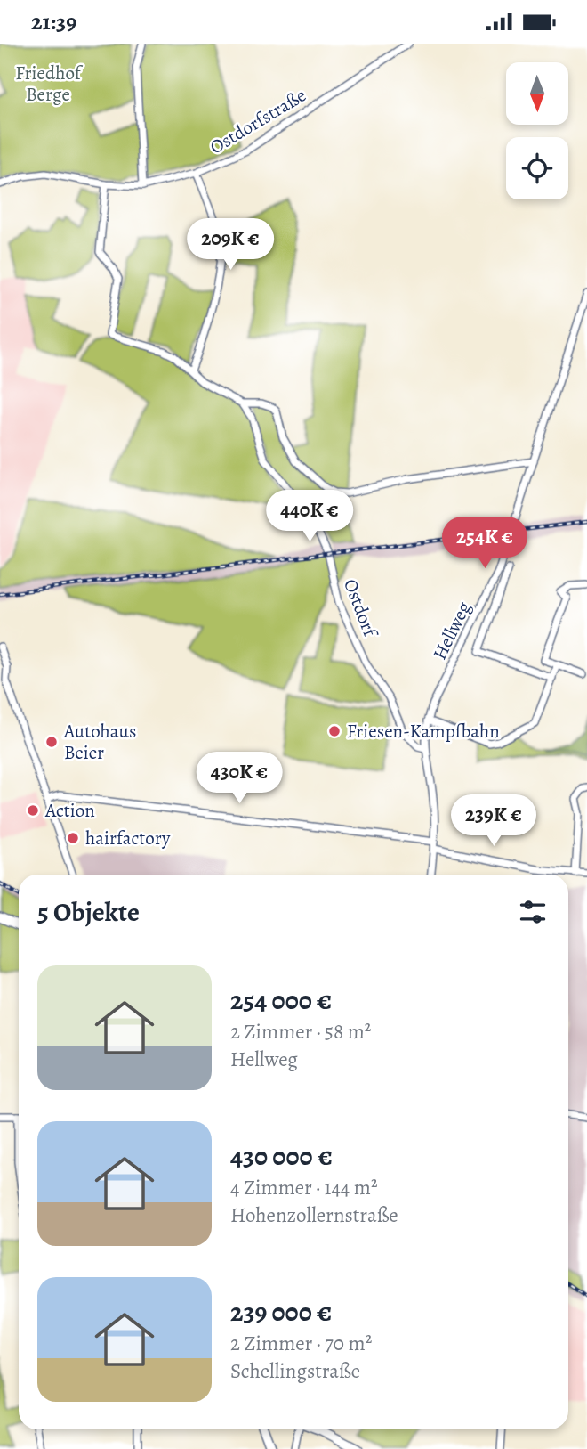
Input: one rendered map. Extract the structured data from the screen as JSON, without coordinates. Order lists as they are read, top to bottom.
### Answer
{
  "streets": {
    "street": ["Ostdorfstraße", "Ostdorf", "Hellweg"]
  },
  "crossings": [
    ["Ostdorf", "Hellweg"]
  ],
  "parks": ["Friedhof Berge"],
  "places": [
    "Friesen-Kampfbahn",
    "Autohaus Beier",
    "Action",
    "hairfactory"
  ],
  "north": "bottom",
  "page": {
    "status": "21:39",
    "price": [
      "209K €",
      "440K €",
      "254K €",
      "430K €",
      "239K €"
    ],
    "heading": "5 Objekte",
    "list": [
      {
        "name": "254 000 €",
        "note": "2 Zimmer · 58 m² · Hellweg"
      },
      {
        "name": "430 000 €",
        "note": "4 Zimmer · 144 m² · Hohenzollernstraße"
      },
      {
        "name": "239 000 €",
        "note": "2 Zimmer · 70 m² · Schellingstraße"
      }
    ]
  }
}
